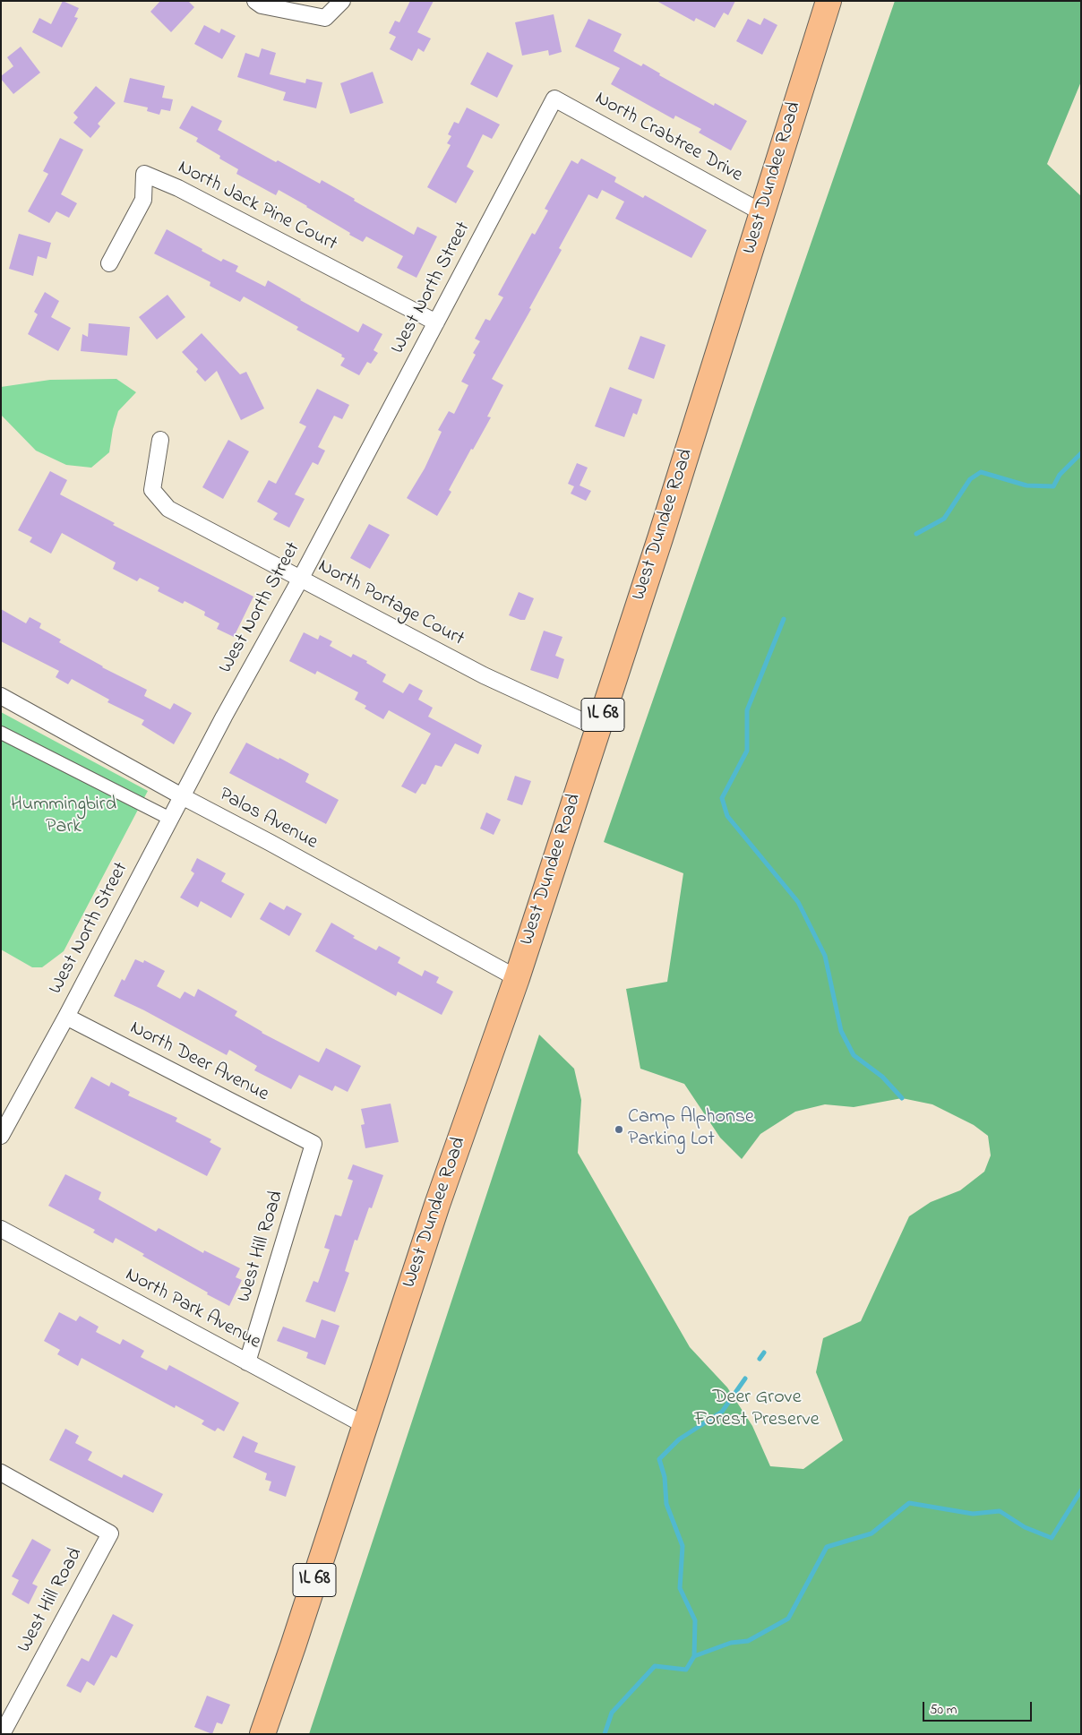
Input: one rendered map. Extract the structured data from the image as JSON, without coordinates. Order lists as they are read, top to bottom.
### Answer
{
  "streets": {
    "main road": ["West Dundee Road", "IL 68"],
    "street": [
      "North Crabtree Drive",
      "North Jack Pine Court",
      "West North Street",
      "North Portage Court",
      "Palos Avenue",
      "North Deer Avenue",
      "West Hill Road",
      "North Park Avenue"
    ]
  },
  "crossings": [
    ["North Crabtree Drive", "West Dundee Road"],
    ["North Crabtree Drive", "West North Street"],
    ["West Dundee Road", "North Portage Court"],
    ["West Dundee Road", "Palos Avenue"],
    ["West Dundee Road", "North Park Avenue"],
    ["North Jack Pine Court", "West North Street"],
    ["West North Street", "North Portage Court"],
    ["West North Street", "Palos Avenue"],
    ["West North Street", "North Deer Avenue"],
    ["North Deer Avenue", "West Hill Road"],
    ["West Hill Road", "North Park Avenue"]
  ],
  "parks": ["Hummingbird Park", "Deer Grove Forest Preserve"],
  "places": ["Camp Alphonse Parking Lot"],
  "scale_bar": "50 m"
}
